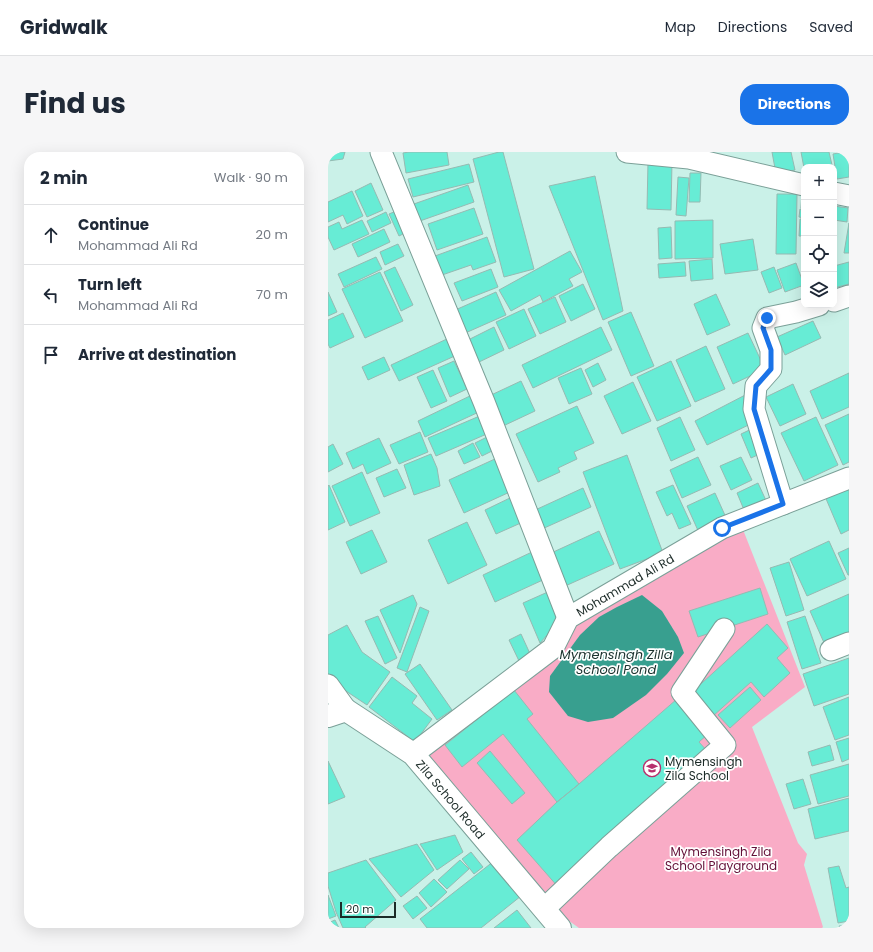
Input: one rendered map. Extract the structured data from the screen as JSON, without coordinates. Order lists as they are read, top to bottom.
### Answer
{
  "streets": {
    "main road": ["Zila School Road"],
    "street": ["Mohammad Ali Rd"]
  },
  "crossings": [
    ["Mohammad Ali Rd", "Zila School Road"]
  ],
  "water": ["Mymensingh Zilla School Pond"],
  "parks": ["Mymensingh Zila School Playground"],
  "places": {
    "school or university": ["Mymensingh Zila School"]
  },
  "scale_bar": "20 m",
  "page": {
    "header": "Gridwalk",
    "nav": ["Map", "Directions", "Saved"],
    "title": "Find us",
    "buttons": "Directions",
    "heading": ["2 min", "Walk · 90 m"],
    "map_buttons": ["+", "−"],
    "list": [
      ["Continue", "Mohammad Ali Rd", "20 m"],
      ["Turn left", "Mohammad Ali Rd", "70 m"],
      "Arrive at destination"
    ],
    "scale": "20 m"
  }
}
